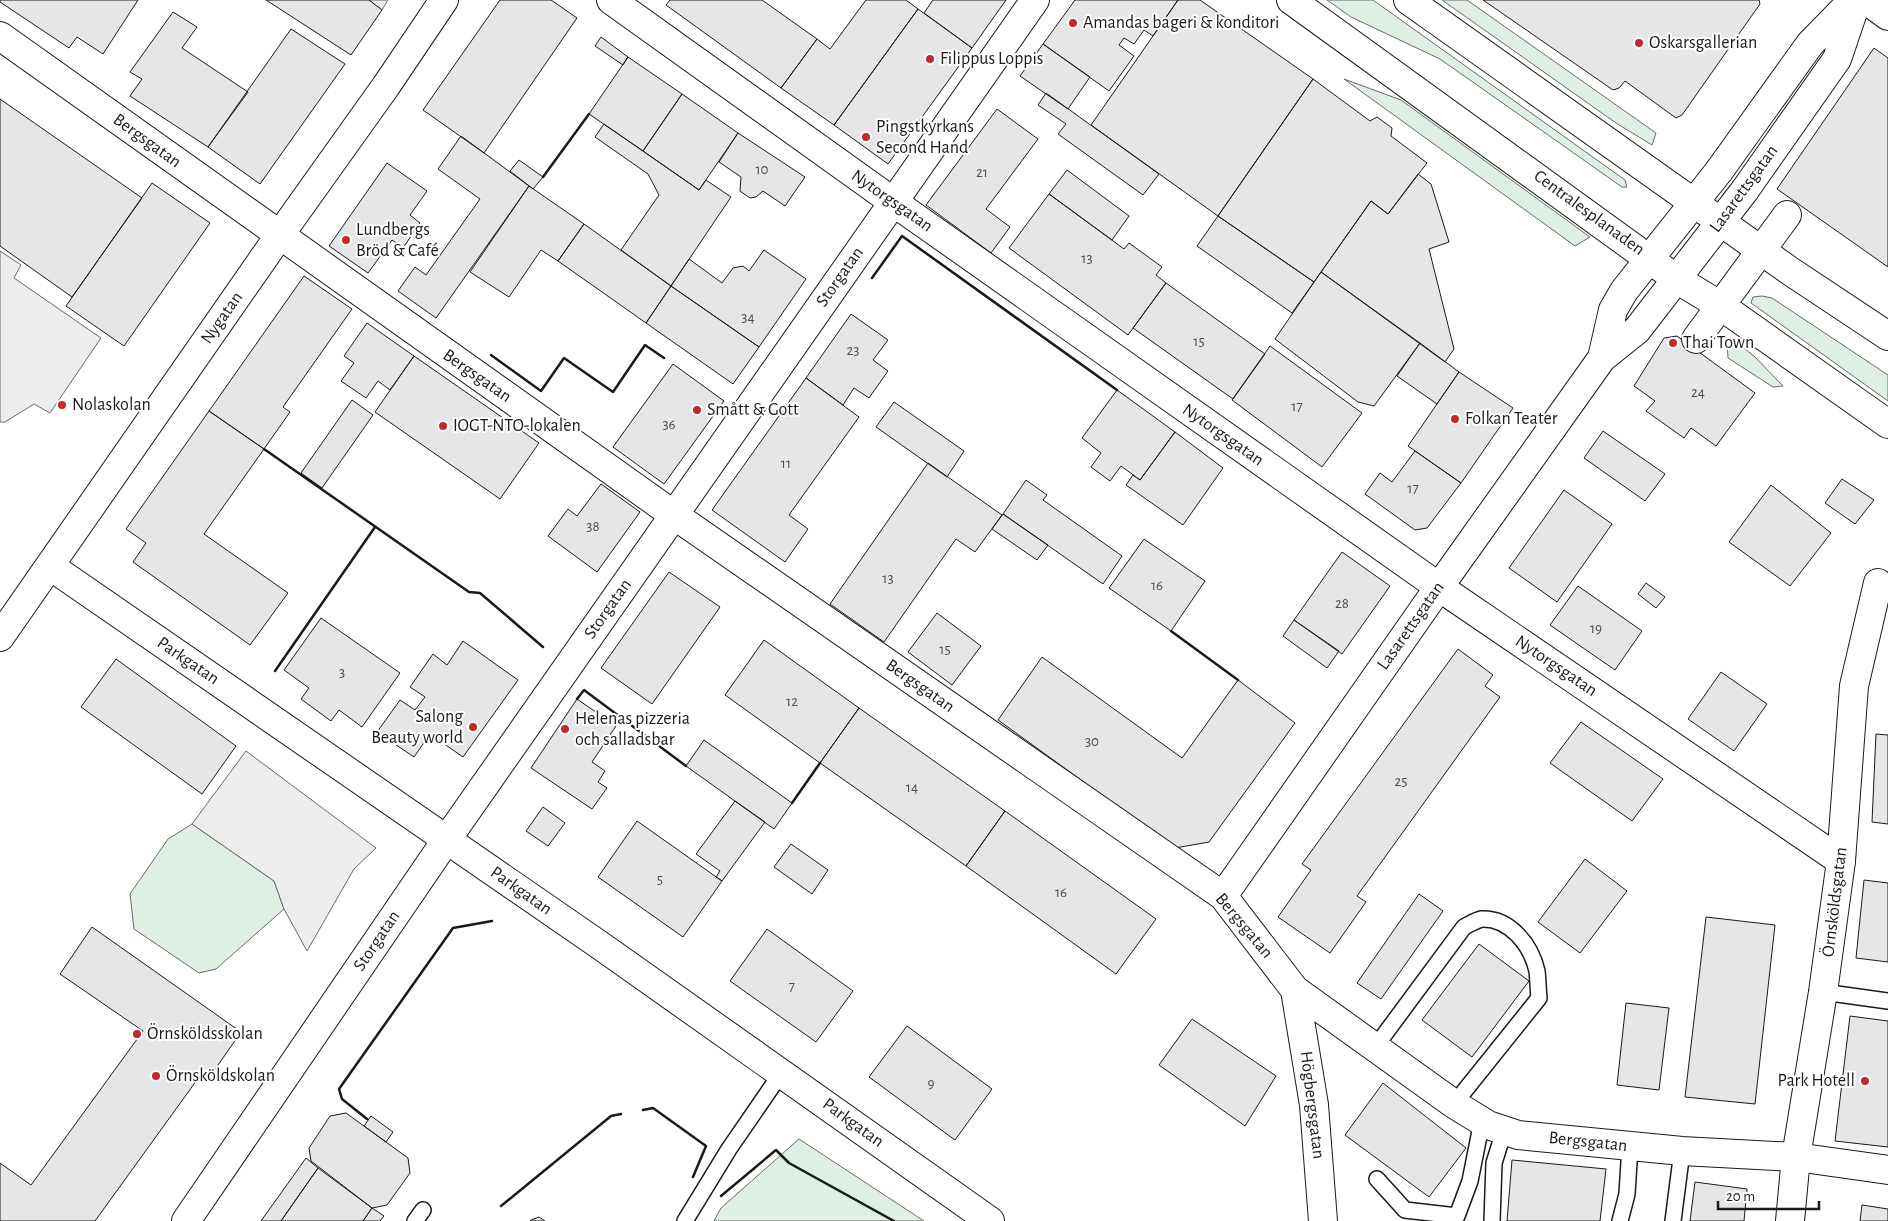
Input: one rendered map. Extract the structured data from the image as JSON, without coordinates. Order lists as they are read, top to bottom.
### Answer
{
  "streets": {
    "main road": [
      "Bergsgatan",
      "Lasarettsgatan",
      "Nytorgsgatan",
      "Centralesplanaden",
      "Storgatan",
      "Nygatan",
      "Parkgatan",
      "Örnsköldsgatan",
      "Högbergsgatan"
    ]
  },
  "crossings": [
    ["Bergsgatan", "Lasarettsgatan"],
    ["Bergsgatan", "Storgatan"],
    ["Bergsgatan", "Nygatan"],
    ["Bergsgatan", "Örnsköldsgatan"],
    ["Bergsgatan", "Högbergsgatan"],
    ["Lasarettsgatan", "Nytorgsgatan"],
    ["Lasarettsgatan", "Centralesplanaden"],
    ["Nytorgsgatan", "Storgatan"],
    ["Nytorgsgatan", "Örnsköldsgatan"],
    ["Storgatan", "Parkgatan"],
    ["Nygatan", "Parkgatan"]
  ],
  "places": [
    "Amandas bageri & konditori",
    "Oskarsgallerian",
    "Filippus Loppis",
    "Pingstkyrkans Second Hand",
    "Lundbergs Bröd & Café",
    "Thai Town",
    "Nolaskolan",
    "Smått & Gott",
    "Folkan Teater",
    "IOGT-NTO-lokalen",
    "Salong Beauty world",
    "Helenas pizzeria och salladsbar",
    "Örnsköldsskolan",
    "Örnsköldskolan",
    "Park Hotell"
  ],
  "house_numbers": [
    "10",
    "21",
    "13",
    "34",
    "15",
    "23",
    "24",
    "17",
    "36",
    "11",
    "17",
    "38",
    "13",
    "16",
    "28",
    "19",
    "15",
    "3",
    "12",
    "30",
    "25",
    "14",
    "5",
    "16",
    "7",
    "9"
  ],
  "scale_bar": "20 m"
}
